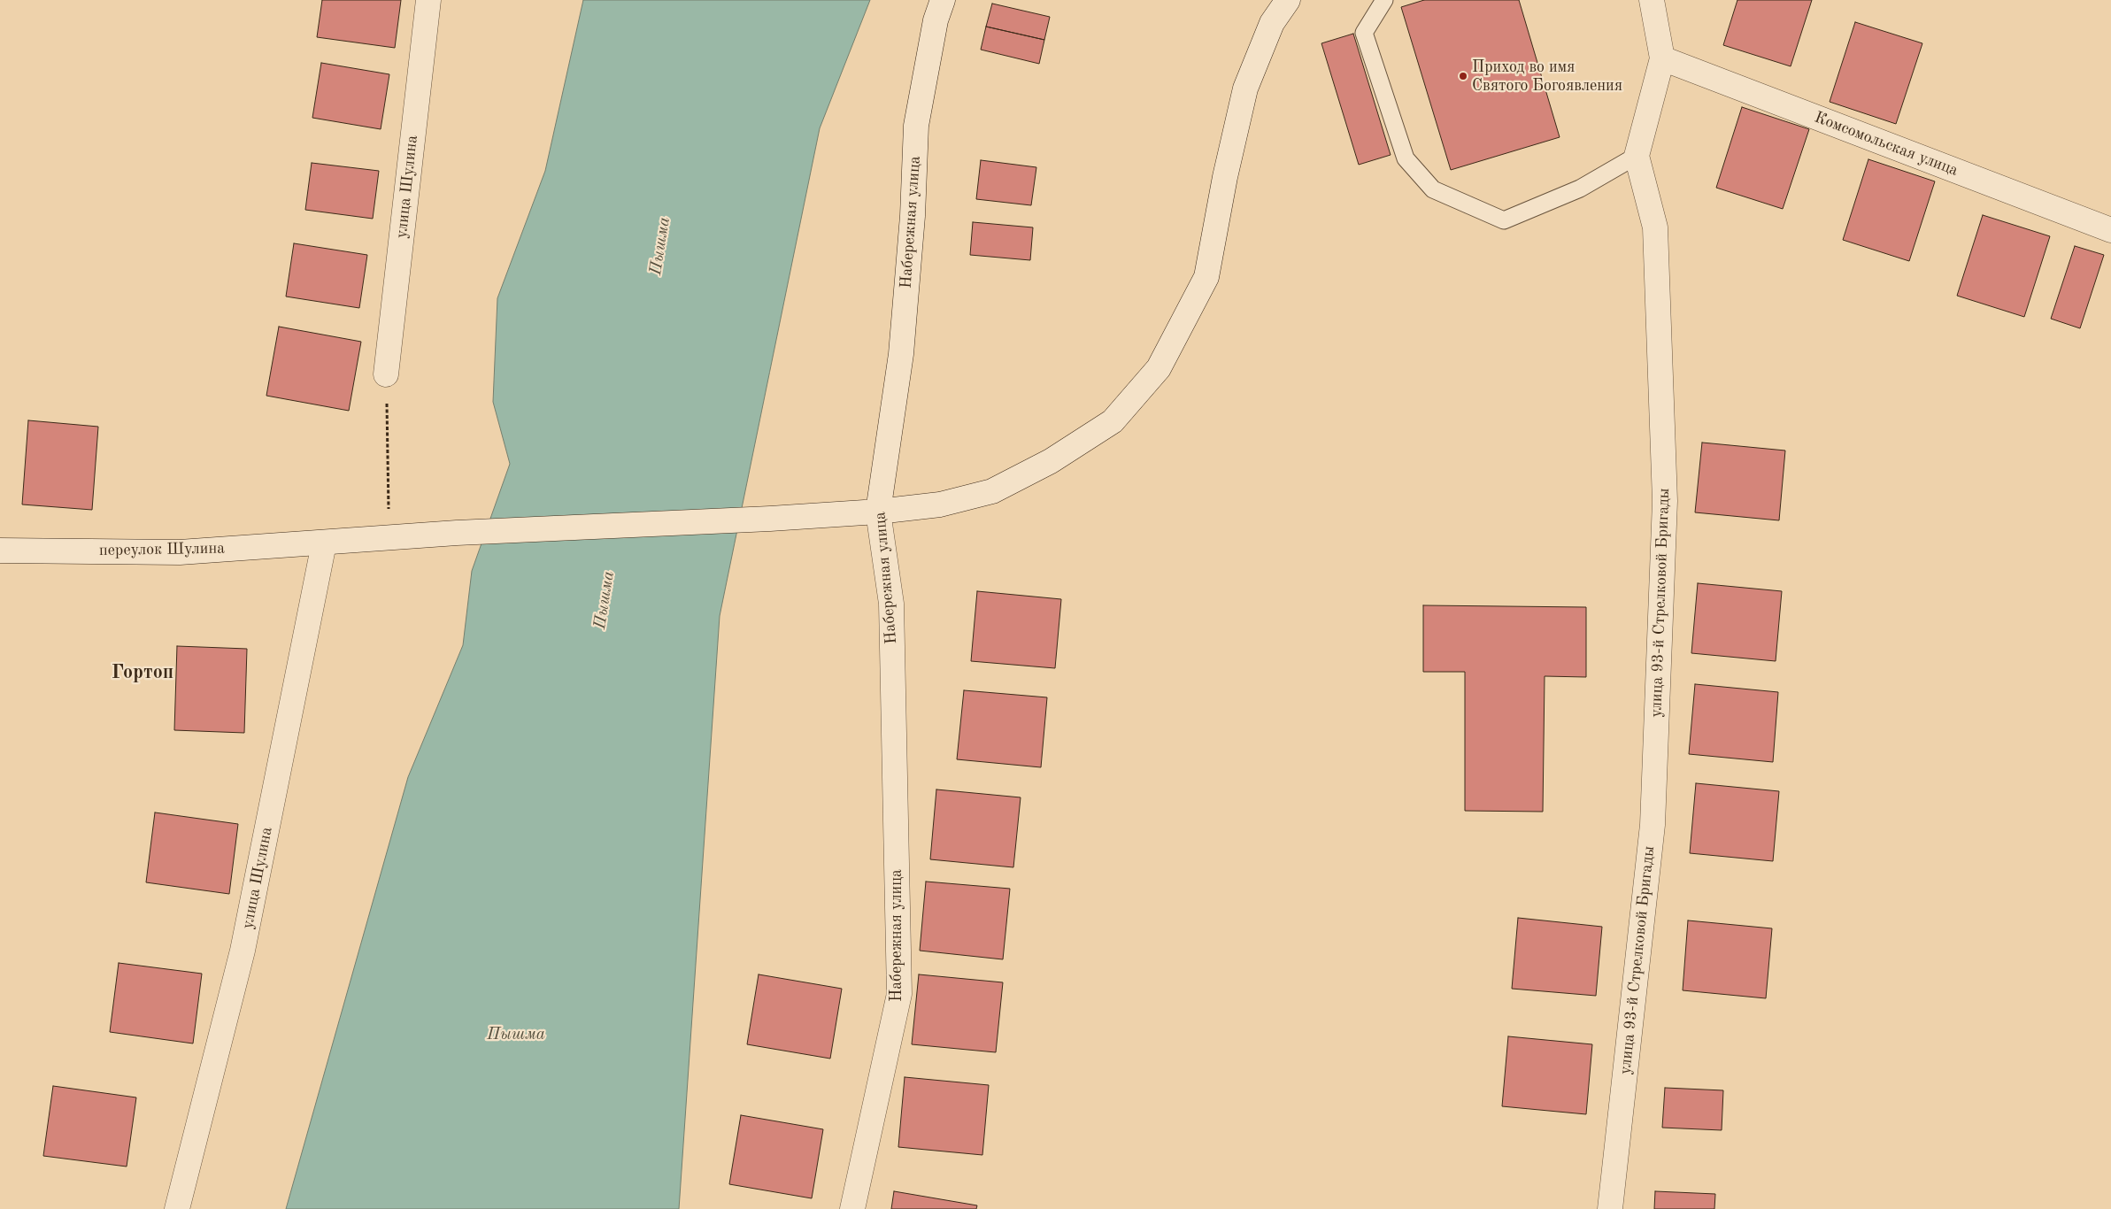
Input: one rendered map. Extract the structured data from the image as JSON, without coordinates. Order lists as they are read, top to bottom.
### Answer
{
  "streets": {
    "street": [
      "Комсомольская улица",
      "улица Шулина",
      "Набережная улица",
      "переулок Шулина",
      "улица 93-й Стрелковой Бригады"
    ]
  },
  "crossings": [
    ["Комсомольская улица", "улица 93-й Стрелковой Бригады"],
    ["улица Шулина", "переулок Шулина"],
    ["Набережная улица", "переулок Шулина"]
  ],
  "districts": ["Гортоп"],
  "water": ["Пышма"],
  "places": ["Приход во имя Святого Богоявления"]
}
